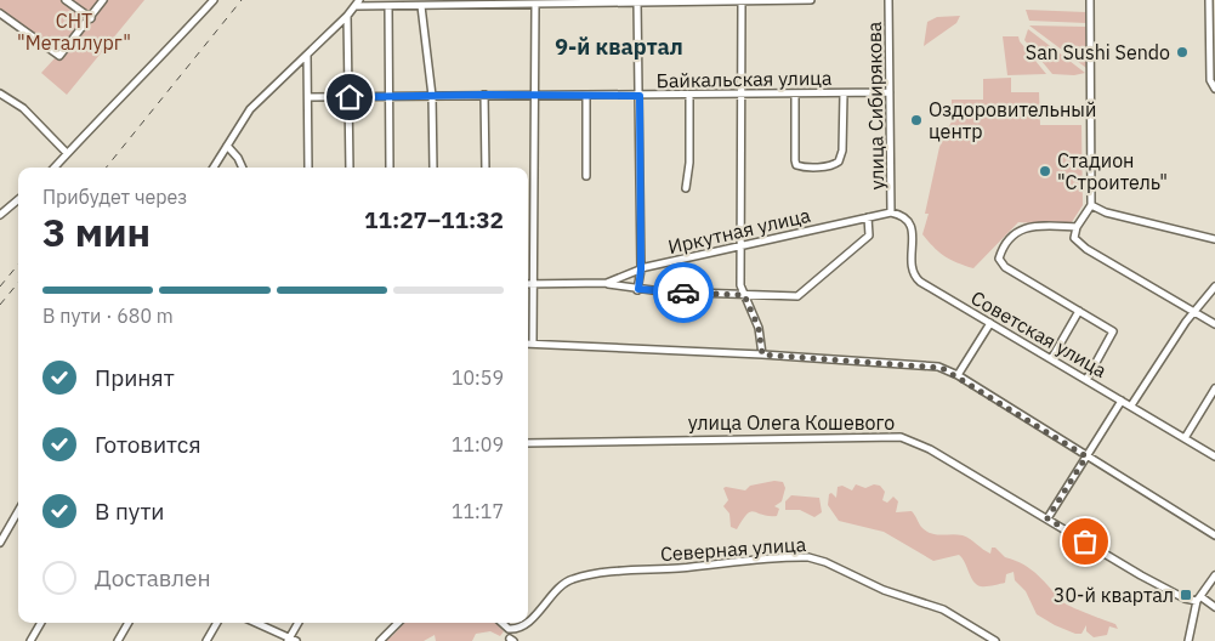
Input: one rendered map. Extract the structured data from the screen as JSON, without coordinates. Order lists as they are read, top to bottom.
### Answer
{
  "streets": {
    "street": [
      "Байкальская улица",
      "улица Сибирякова",
      "Иркутная улица",
      "Советская улица",
      "улица Олега Кошевого",
      "Северная улица"
    ]
  },
  "crossings": [
    ["Байкальская улица", "улица Сибирякова"],
    ["улица Сибирякова", "Иркутная улица"],
    ["улица Сибирякова", "Советская улица"],
    ["Иркутная улица", "Советская улица"]
  ],
  "districts": ["9-й квартал"],
  "parks": ["СНТ \"Металлург\""],
  "places": {
    "other": ["San Sushi Sendo", "Оздоровительный центр", "Стадион \"Строитель\""],
    "transit": ["30-й квартал"]
  },
  "page": {
    "heading": ["3 мин", "Прибудет через", "11:27–11:32"],
    "bar": "В пути · 680 m",
    "list": [
      ["Принят", "10:59"],
      ["Готовится", "11:09"],
      ["В пути", "11:17"],
      "Доставлен"
    ]
  }
}
